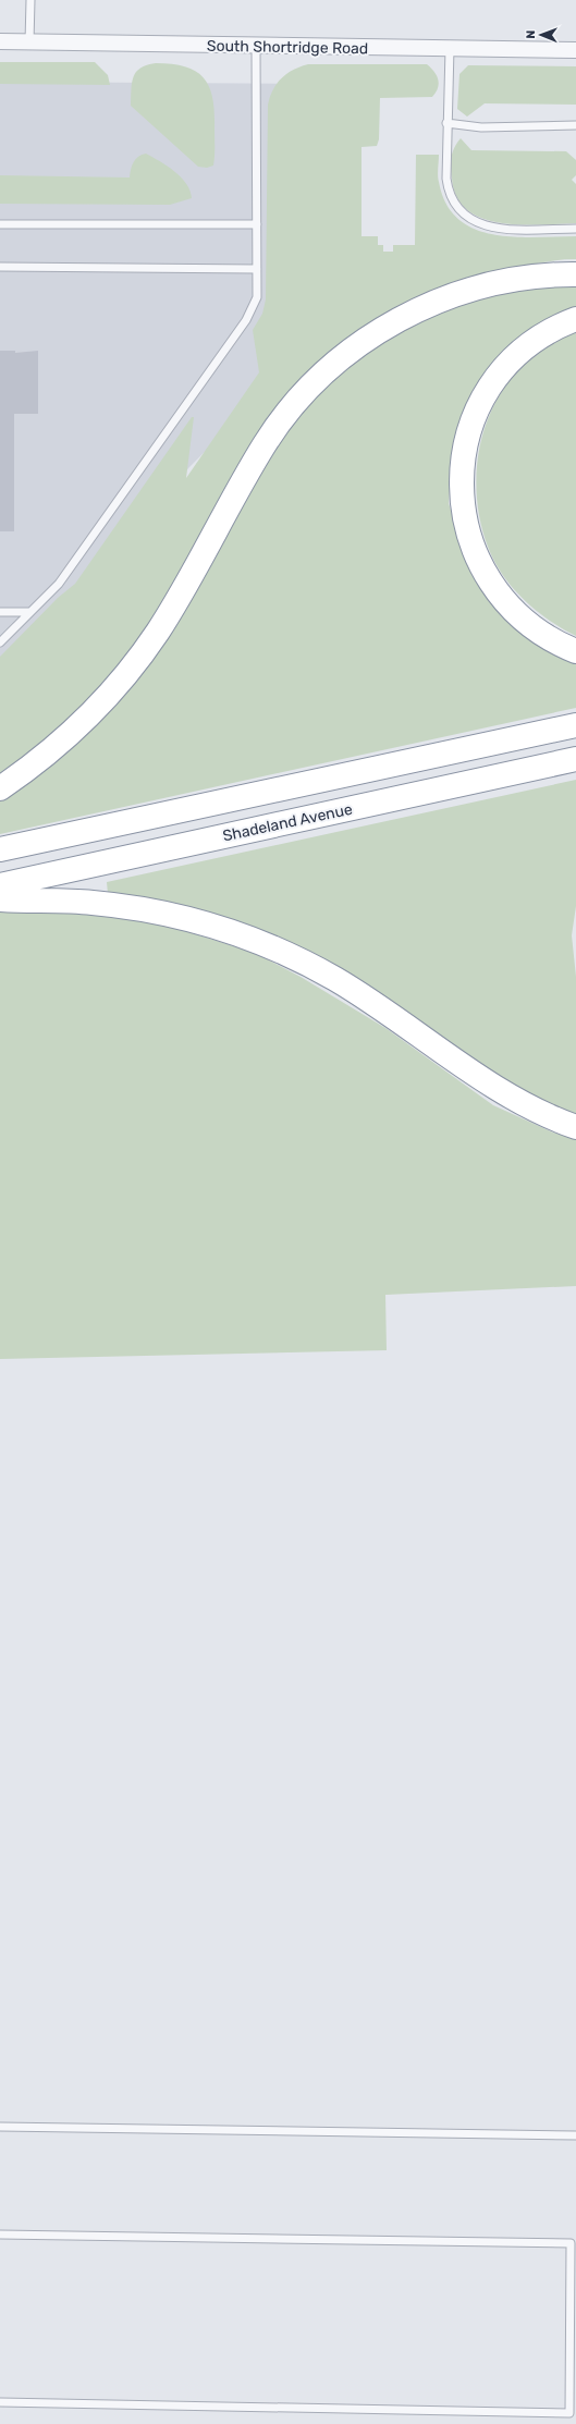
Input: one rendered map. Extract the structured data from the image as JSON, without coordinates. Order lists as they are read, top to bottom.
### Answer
{
  "streets": {
    "highway": ["Shadeland Avenue"],
    "street": ["South Shortridge Road"]
  },
  "north": "left"
}
